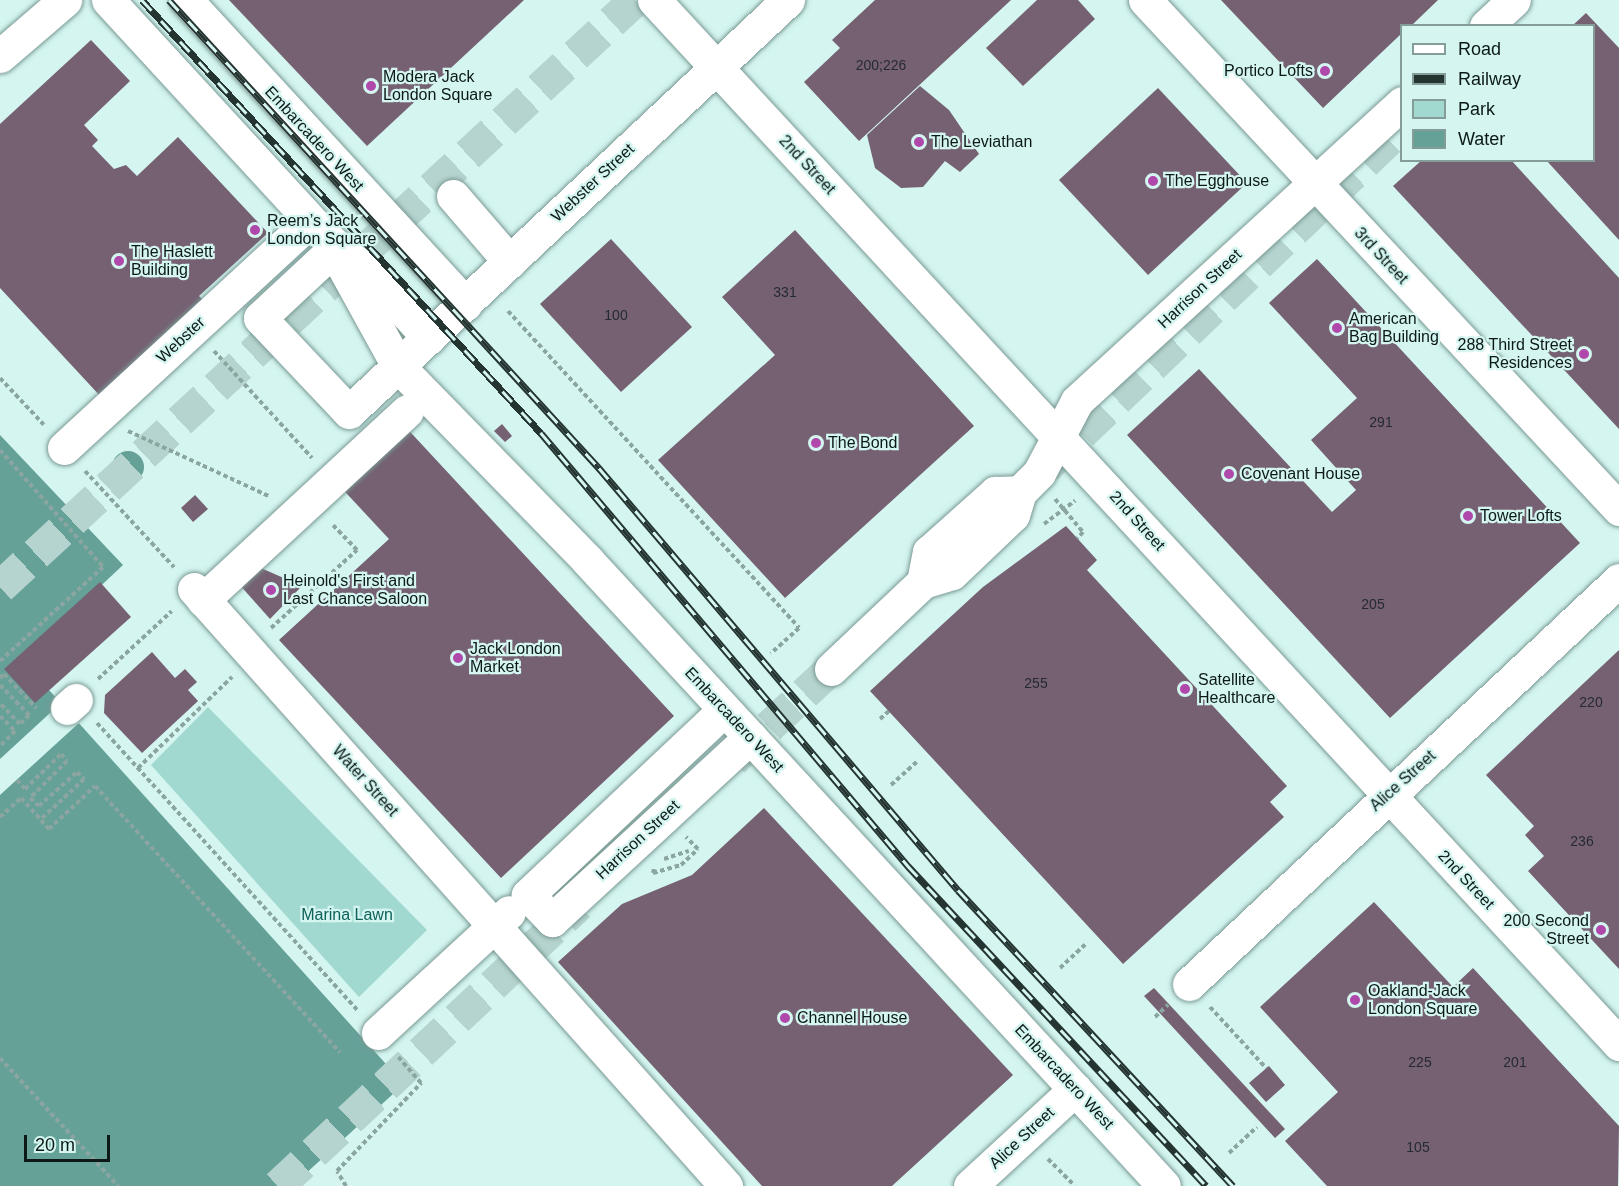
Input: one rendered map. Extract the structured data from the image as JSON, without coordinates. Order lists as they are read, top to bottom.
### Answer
{
  "streets": {
    "street": [
      "Embarcadero West",
      "2nd Street",
      "Webster Street",
      "3rd Street",
      "Harrison Street",
      "Webster",
      "Water Street",
      "Alice Street"
    ]
  },
  "crossings": [
    ["Embarcadero West", "Webster Street"],
    ["Embarcadero West", "Harrison Street"],
    ["Embarcadero West", "Webster"],
    ["Embarcadero West", "Alice Street"],
    ["2nd Street", "Webster Street"],
    ["2nd Street", "Harrison Street"],
    ["2nd Street", "Alice Street"],
    ["3rd Street", "Harrison Street"]
  ],
  "parks": ["Marina Lawn"],
  "places": [
    "Portico Lofts",
    "Modera Jack London Square",
    "The Leviathan",
    "The Egghouse",
    "Reem’s Jack London Square",
    "The Haslett Building",
    "American Bag Building",
    "288 Third Street Residences",
    "The Bond",
    "Covenant House",
    "Tower Lofts",
    "Heinold's First and Last Chance Saloon",
    "Jack London Market",
    "Satellite Healthcare",
    "200 Second Street",
    "Oakland-Jack London Square",
    "Channel House"
  ],
  "house_numbers": [
    "200;226",
    "331",
    "100",
    "291",
    "205",
    "255",
    "220",
    "236",
    "225",
    "201",
    "105"
  ],
  "legend": [
    "Road",
    "Railway",
    "Park",
    "Water"
  ],
  "scale_bar": "20 m"
}
